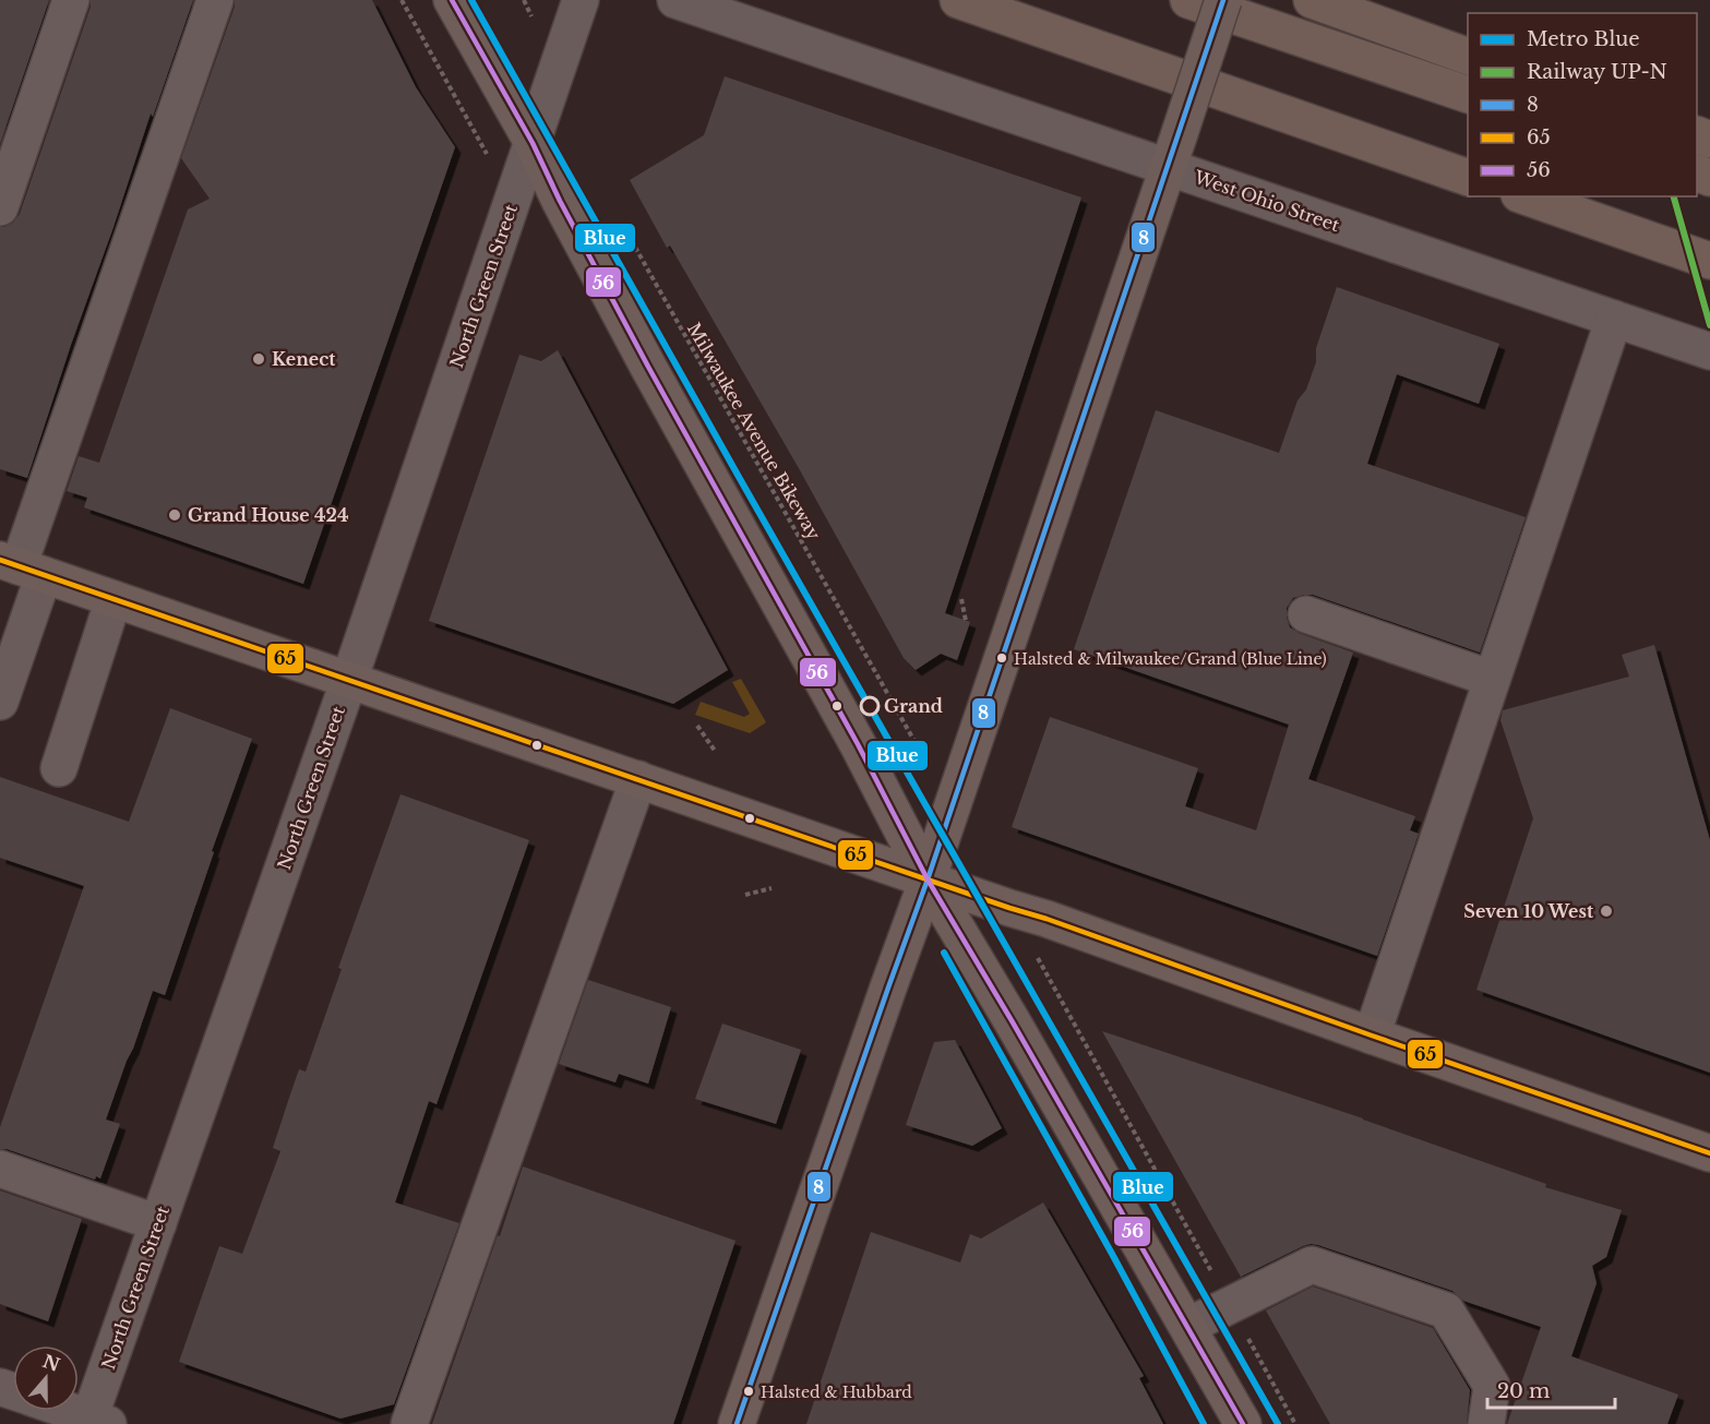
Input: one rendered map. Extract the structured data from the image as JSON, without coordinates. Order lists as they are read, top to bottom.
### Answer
{
  "streets": {
    "street": ["West Ohio Street", "North Green Street"],
    "path": ["Milwaukee Avenue Bikeway"]
  },
  "places": [
    "Kenect",
    "Grand House 424",
    "Halsted & Milwaukee/Grand (Blue Line)",
    "Grand",
    "Seven 10 West",
    "Halsted & Hubbard"
  ],
  "lines": [
    "metro line Blue",
    "transit line 8",
    "transit line 56",
    "rail line UP-N",
    "transit line 65"
  ],
  "legend": [
    "Metro Blue",
    "Railway UP-N",
    "8",
    "65",
    "56"
  ],
  "scale_bar": "20 m",
  "north": "top"
}
